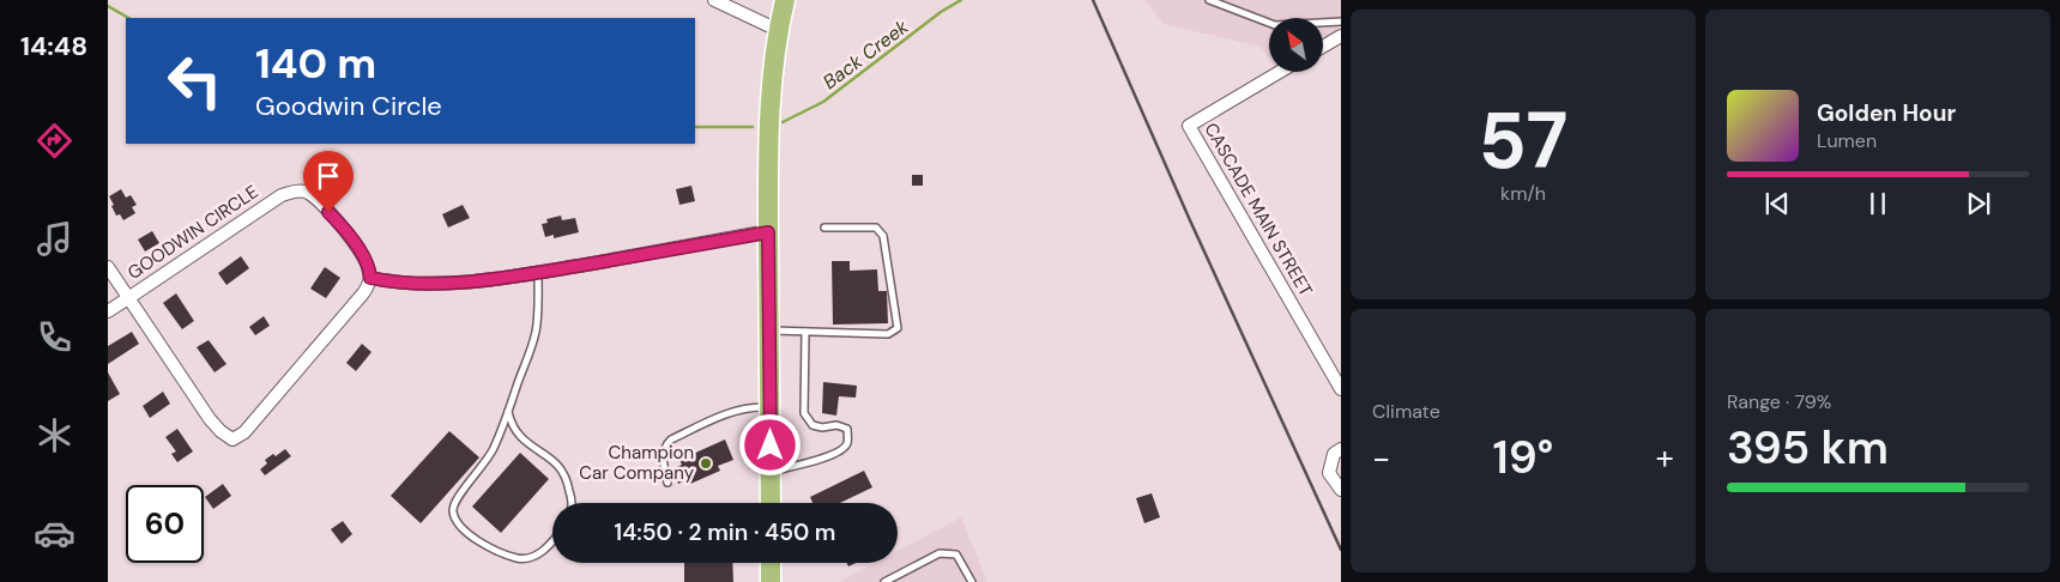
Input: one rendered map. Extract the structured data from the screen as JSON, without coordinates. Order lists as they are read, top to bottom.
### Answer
{
  "streets": {
    "street": ["CASCADE MAIN STREET", "GOODWIN CIRCLE"]
  },
  "water": ["Back Creek"],
  "places": ["Champion Car Company"],
  "north": "top left",
  "page": {
    "tabs": "14:48",
    "tile": [
      ["57", "km/h"],
      "Climate",
      ["Range · 79%", "395 km"]
    ],
    "turn": ["140 m", "Goodwin Circle"],
    "song": ["Golden Hour", "Lumen"],
    "heat": ["−", "19°", "+"],
    "limit": "60",
    "trip": "14:50 · 2 min · 450 m"
  }
}
